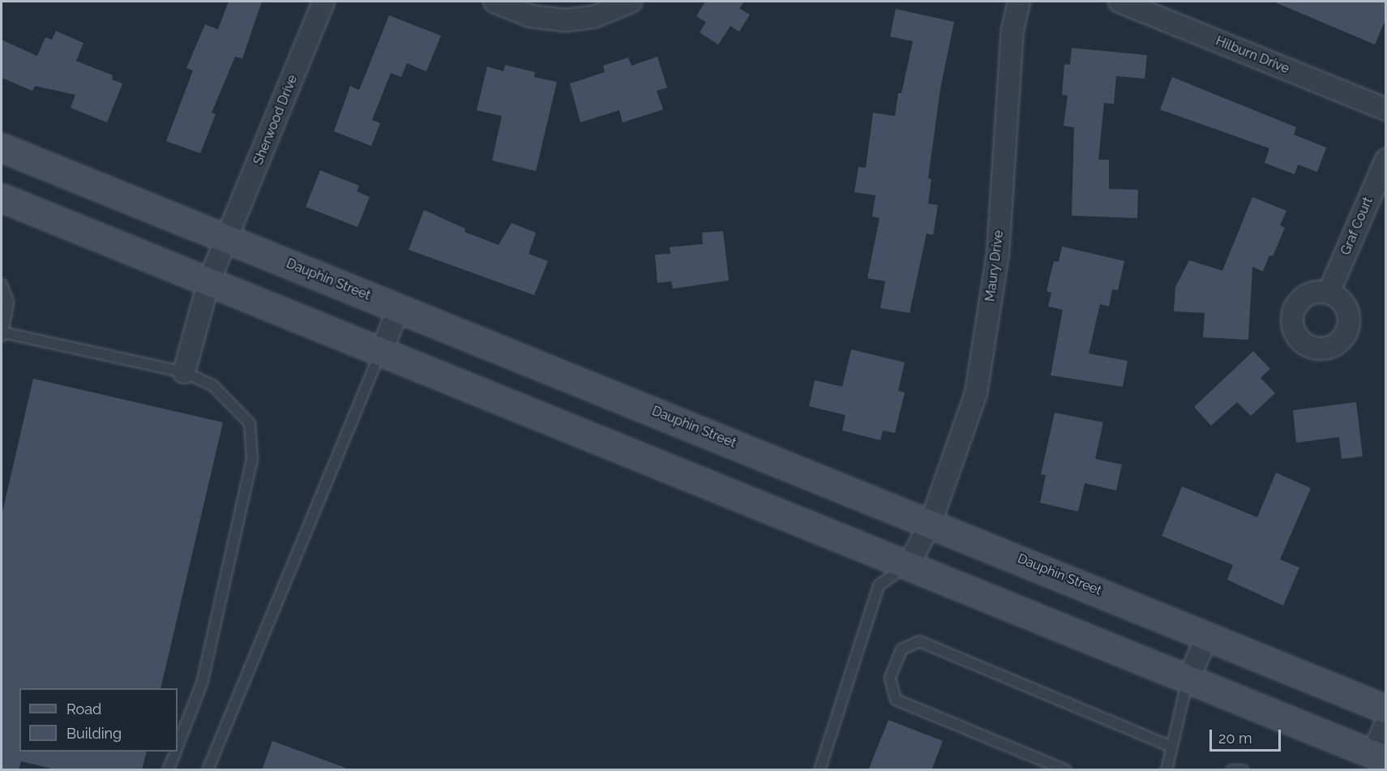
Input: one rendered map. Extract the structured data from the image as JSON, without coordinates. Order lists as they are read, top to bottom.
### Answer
{
  "streets": {
    "main road": ["Dauphin Street"],
    "street": [
      "Hilburn Drive",
      "Sherwood Drive",
      "Graf Court",
      "Maury Drive"
    ]
  },
  "crossings": [
    ["Sherwood Drive", "Dauphin Street"],
    ["Maury Drive", "Dauphin Street"]
  ],
  "legend": ["Road", "Building"],
  "scale_bar": "20 m"
}
